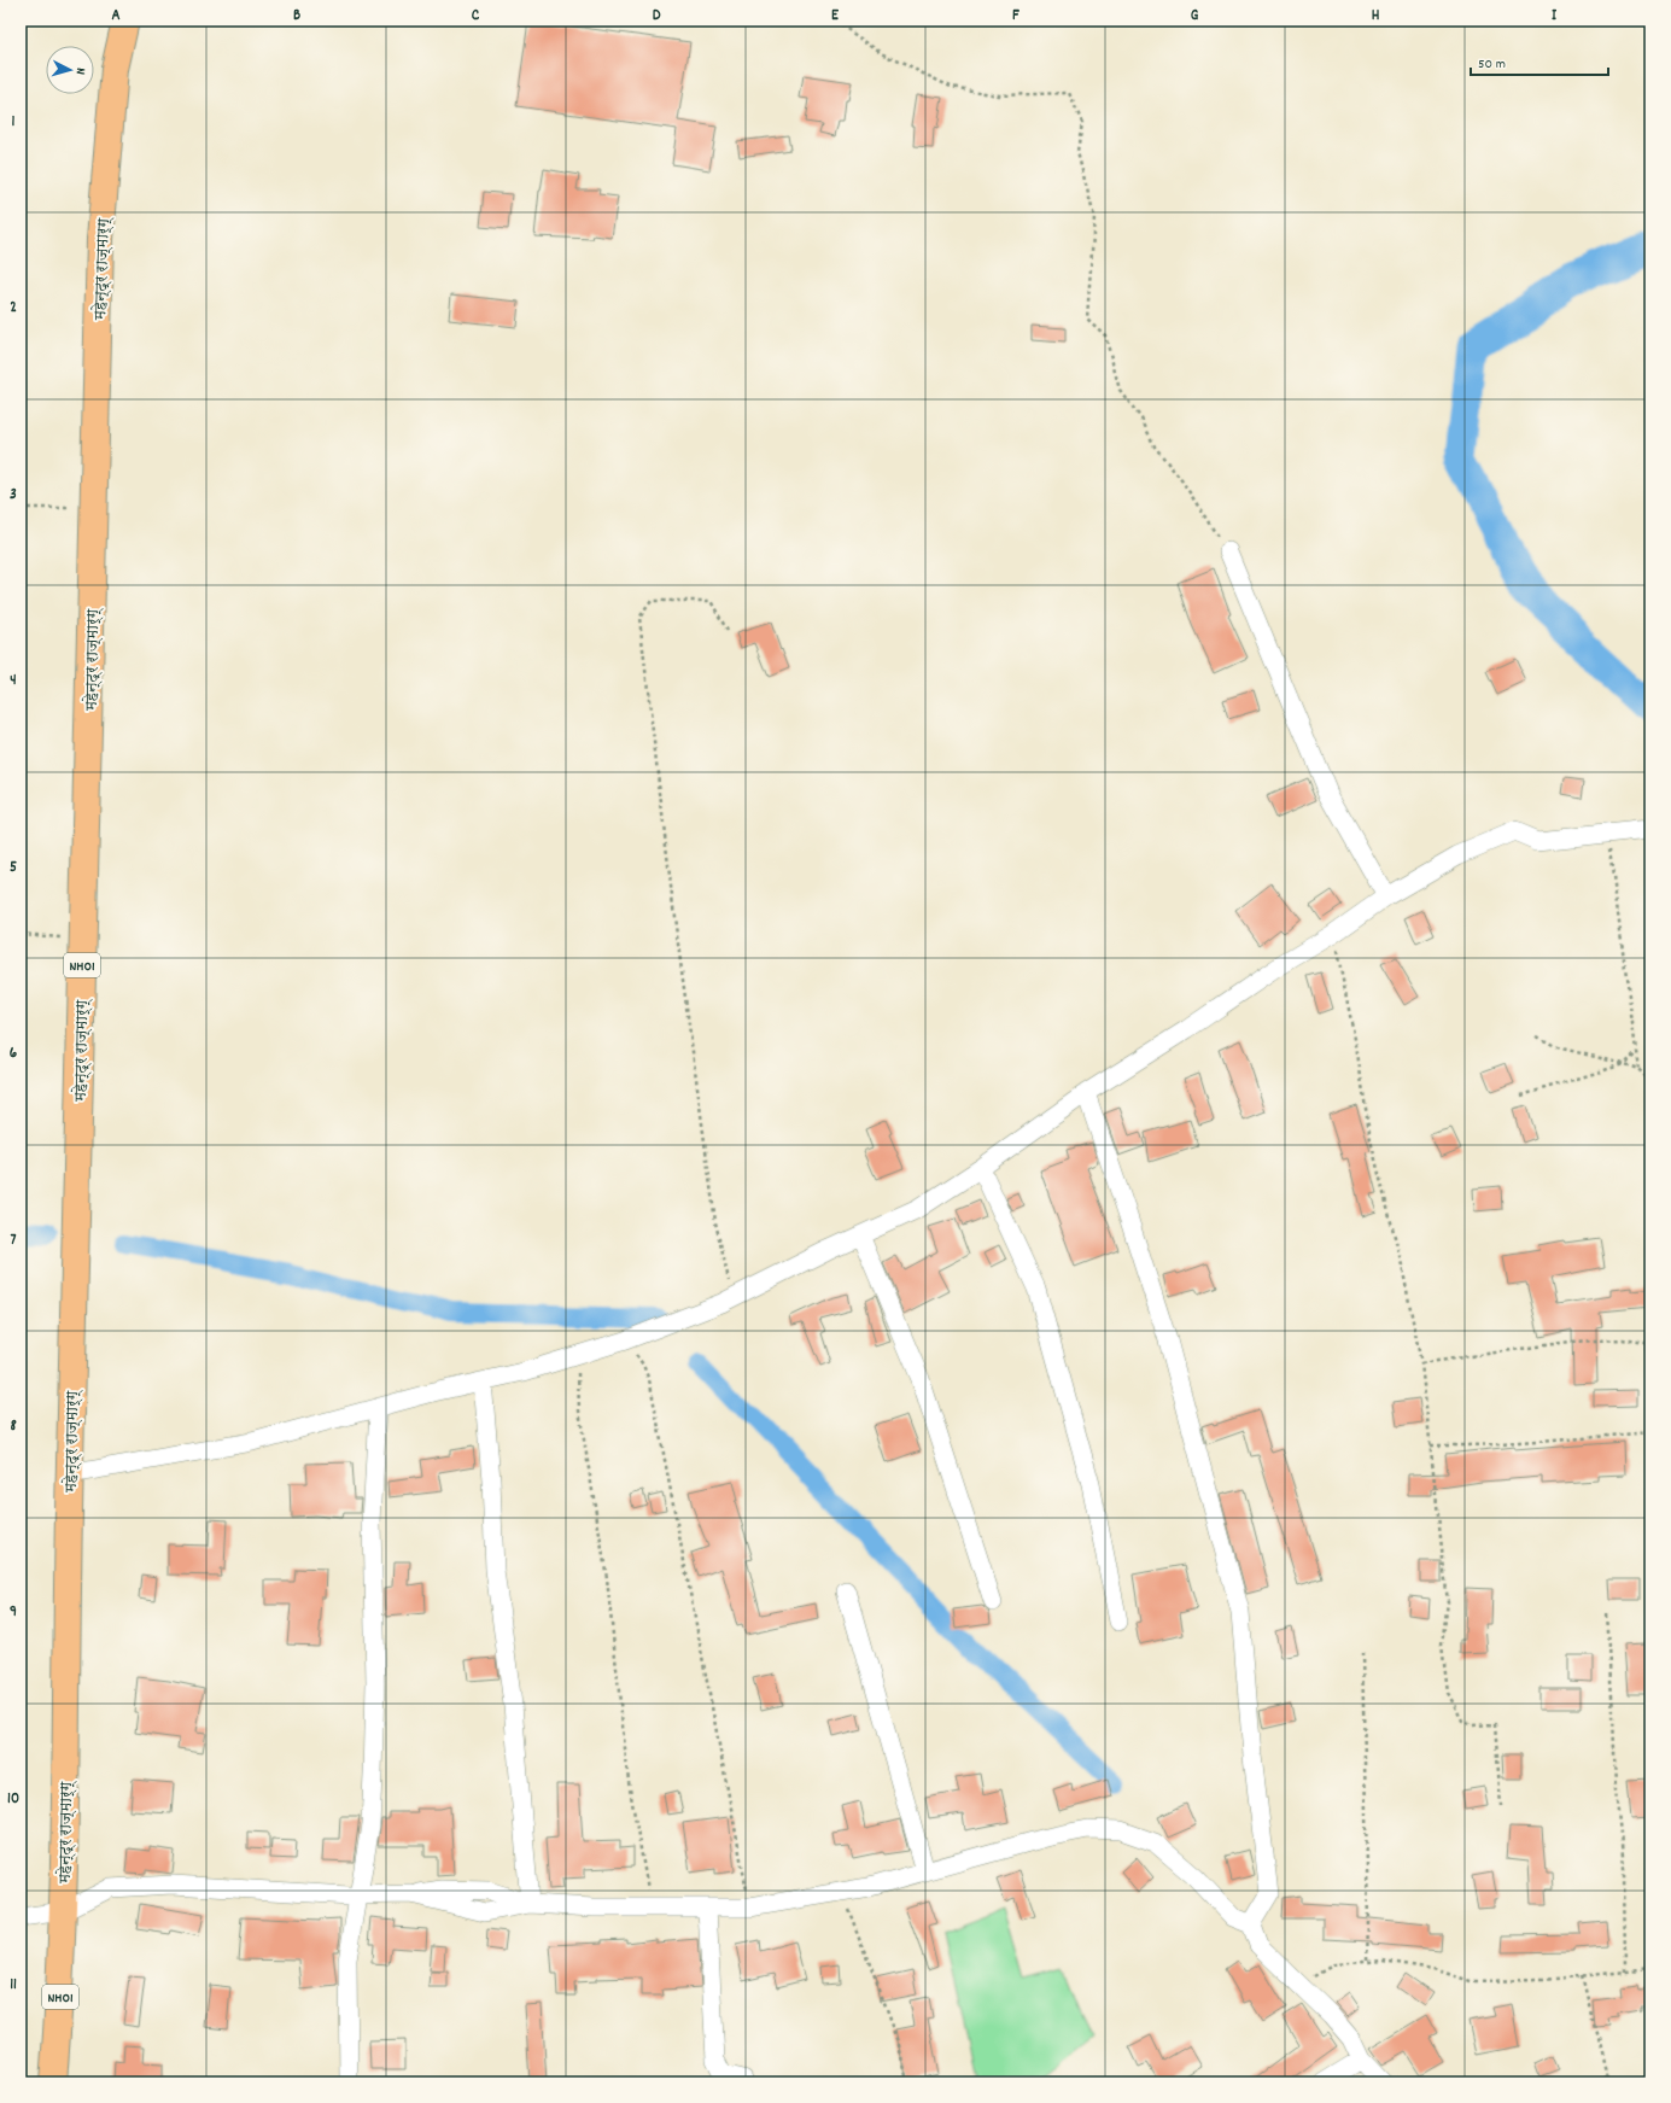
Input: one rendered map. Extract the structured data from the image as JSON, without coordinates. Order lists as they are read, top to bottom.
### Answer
{
  "streets": {
    "highway": ["महेन्द्र राज्मार्ग्", "NH01"]
  },
  "scale_bar": "50 m",
  "north": "right",
  "grid": {
    "columns": [
      "A",
      "B",
      "C",
      "D",
      "E",
      "F",
      "G",
      "H",
      "I"
    ],
    "rows": [
      "1",
      "2",
      "3",
      "4",
      "5",
      "6",
      "7",
      "8",
      "9",
      "10",
      "11"
    ]
  }
}
